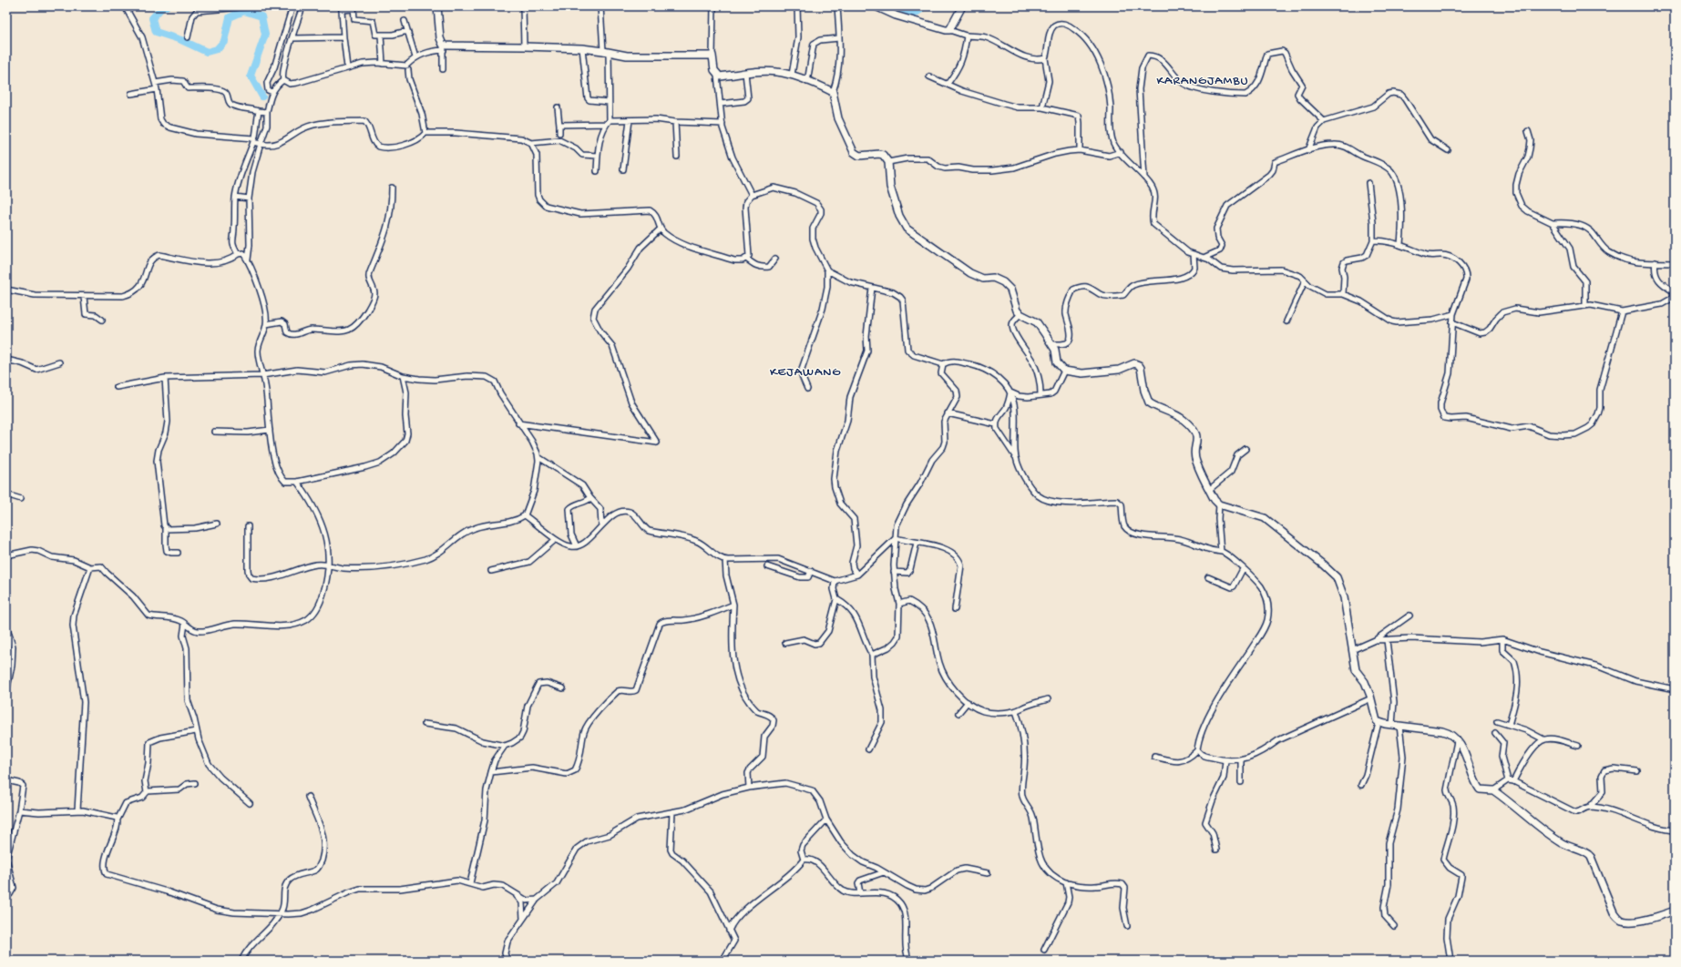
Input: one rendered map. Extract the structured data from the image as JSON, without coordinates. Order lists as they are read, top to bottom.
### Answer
{
  "districts": ["KARANGJAMBU", "KEJAWANG"]
}
